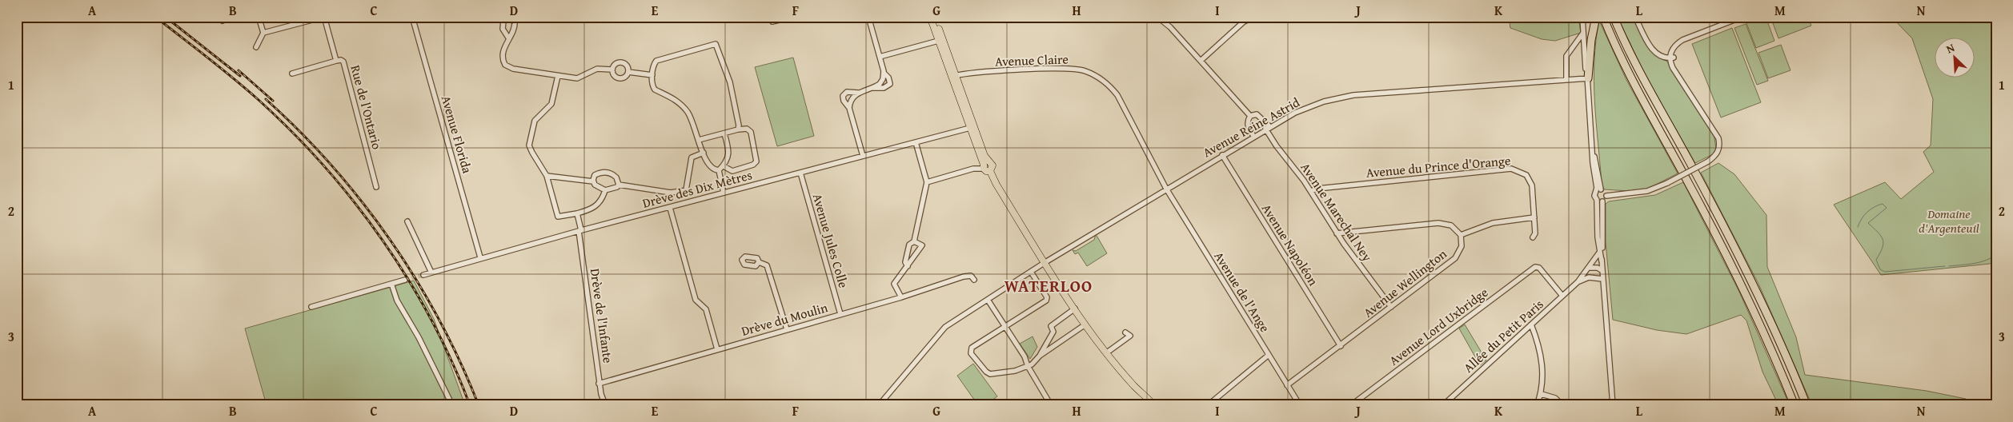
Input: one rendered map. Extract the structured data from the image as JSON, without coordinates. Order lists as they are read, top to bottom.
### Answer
{
  "streets": {
    "street": [
      "Avenue Claire",
      "Rue de l'Ontario",
      "Avenue Reine Astrid",
      "Avenue Florida",
      "Avenue du Prince d'Orange",
      "Drève des Dix Mètres",
      "Avenue Marechal Ney",
      "Avenue Jules Colle",
      "Avenue Napoléon",
      "Avenue Wellington",
      "Avenue de l'Ange",
      "Drève de l'Infante",
      "Drève du Moulin",
      "Avenue Lord Uxbridge",
      "Allée du Petit Paris"
    ]
  },
  "crossings": [
    ["Avenue Claire", "Avenue Reine Astrid"],
    ["Avenue Claire", "Avenue de l'Ange"],
    ["Avenue Reine Astrid", "Avenue Marechal Ney"],
    ["Avenue Reine Astrid", "Avenue Napoléon"],
    ["Avenue Reine Astrid", "Avenue de l'Ange"],
    ["Avenue Florida", "Drève des Dix Mètres"],
    ["Avenue du Prince d'Orange", "Avenue Marechal Ney"],
    ["Drève des Dix Mètres", "Avenue Jules Colle"],
    ["Drève des Dix Mètres", "Drève de l'Infante"],
    ["Avenue Marechal Ney", "Avenue Wellington"],
    ["Avenue Jules Colle", "Drève du Moulin"],
    ["Avenue Napoléon", "Avenue Wellington"],
    ["Avenue Wellington", "Avenue de l'Ange"],
    ["Drève de l'Infante", "Drève du Moulin"],
    ["Avenue Lord Uxbridge", "Allée du Petit Paris"]
  ],
  "districts": ["WATERLOO"],
  "parks": ["Domaine d'Argenteuil"],
  "north": "top left",
  "grid": {
    "columns": [
      "A",
      "B",
      "C",
      "D",
      "E",
      "F",
      "G",
      "H",
      "I",
      "J",
      "K",
      "L",
      "M",
      "N"
    ],
    "rows": ["1", "2", "3"]
  }
}
